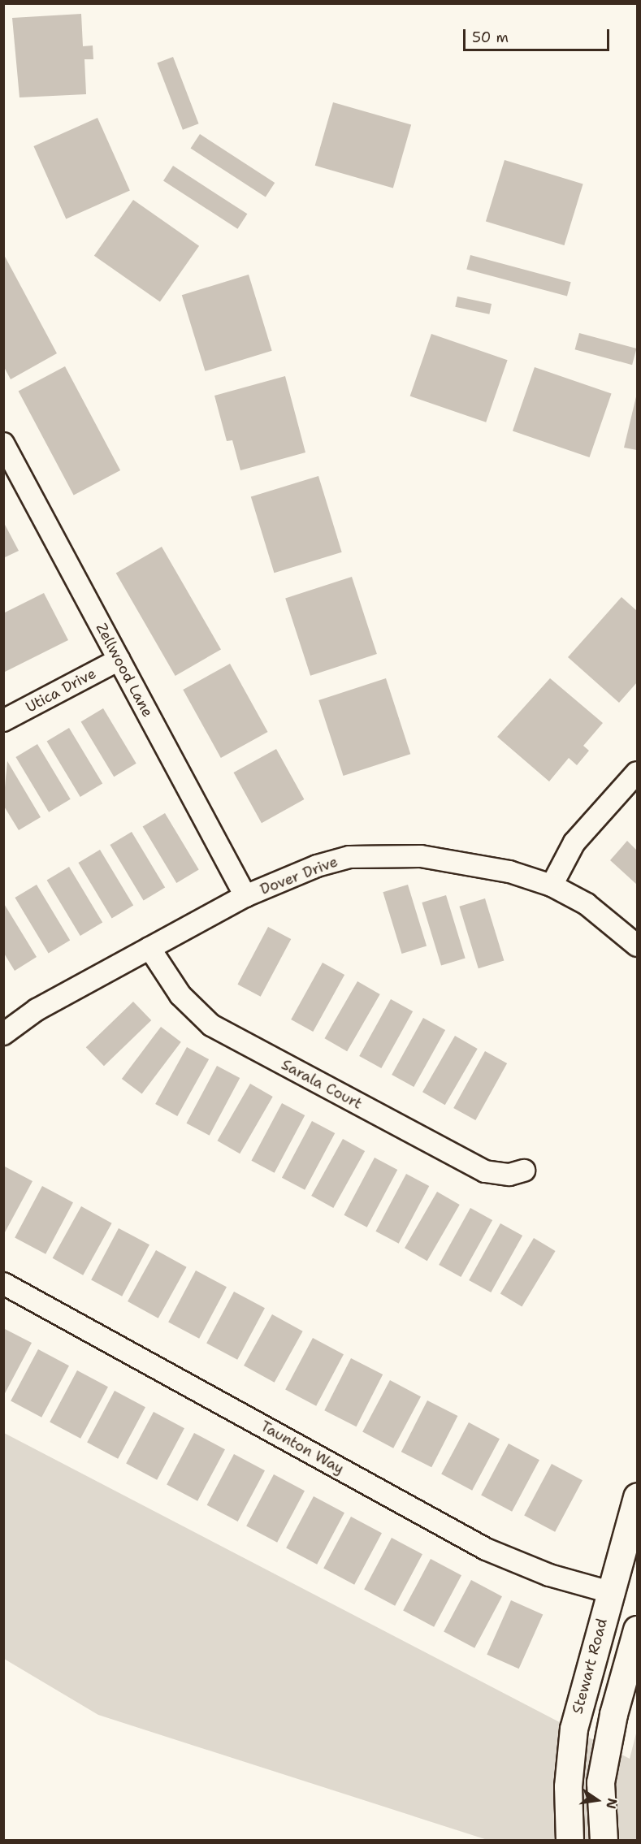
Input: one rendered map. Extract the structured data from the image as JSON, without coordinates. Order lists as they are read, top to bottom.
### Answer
{
  "streets": {
    "street": [
      "Zellwood Lane",
      "Utica Drive",
      "Dover Drive",
      "Sarala Court",
      "Taunton Way",
      "Stewart Road"
    ]
  },
  "crossings": [
    ["Zellwood Lane", "Utica Drive"],
    ["Zellwood Lane", "Dover Drive"],
    ["Dover Drive", "Sarala Court"],
    ["Taunton Way", "Stewart Road"]
  ],
  "scale_bar": "50 m",
  "north": "right"
}
